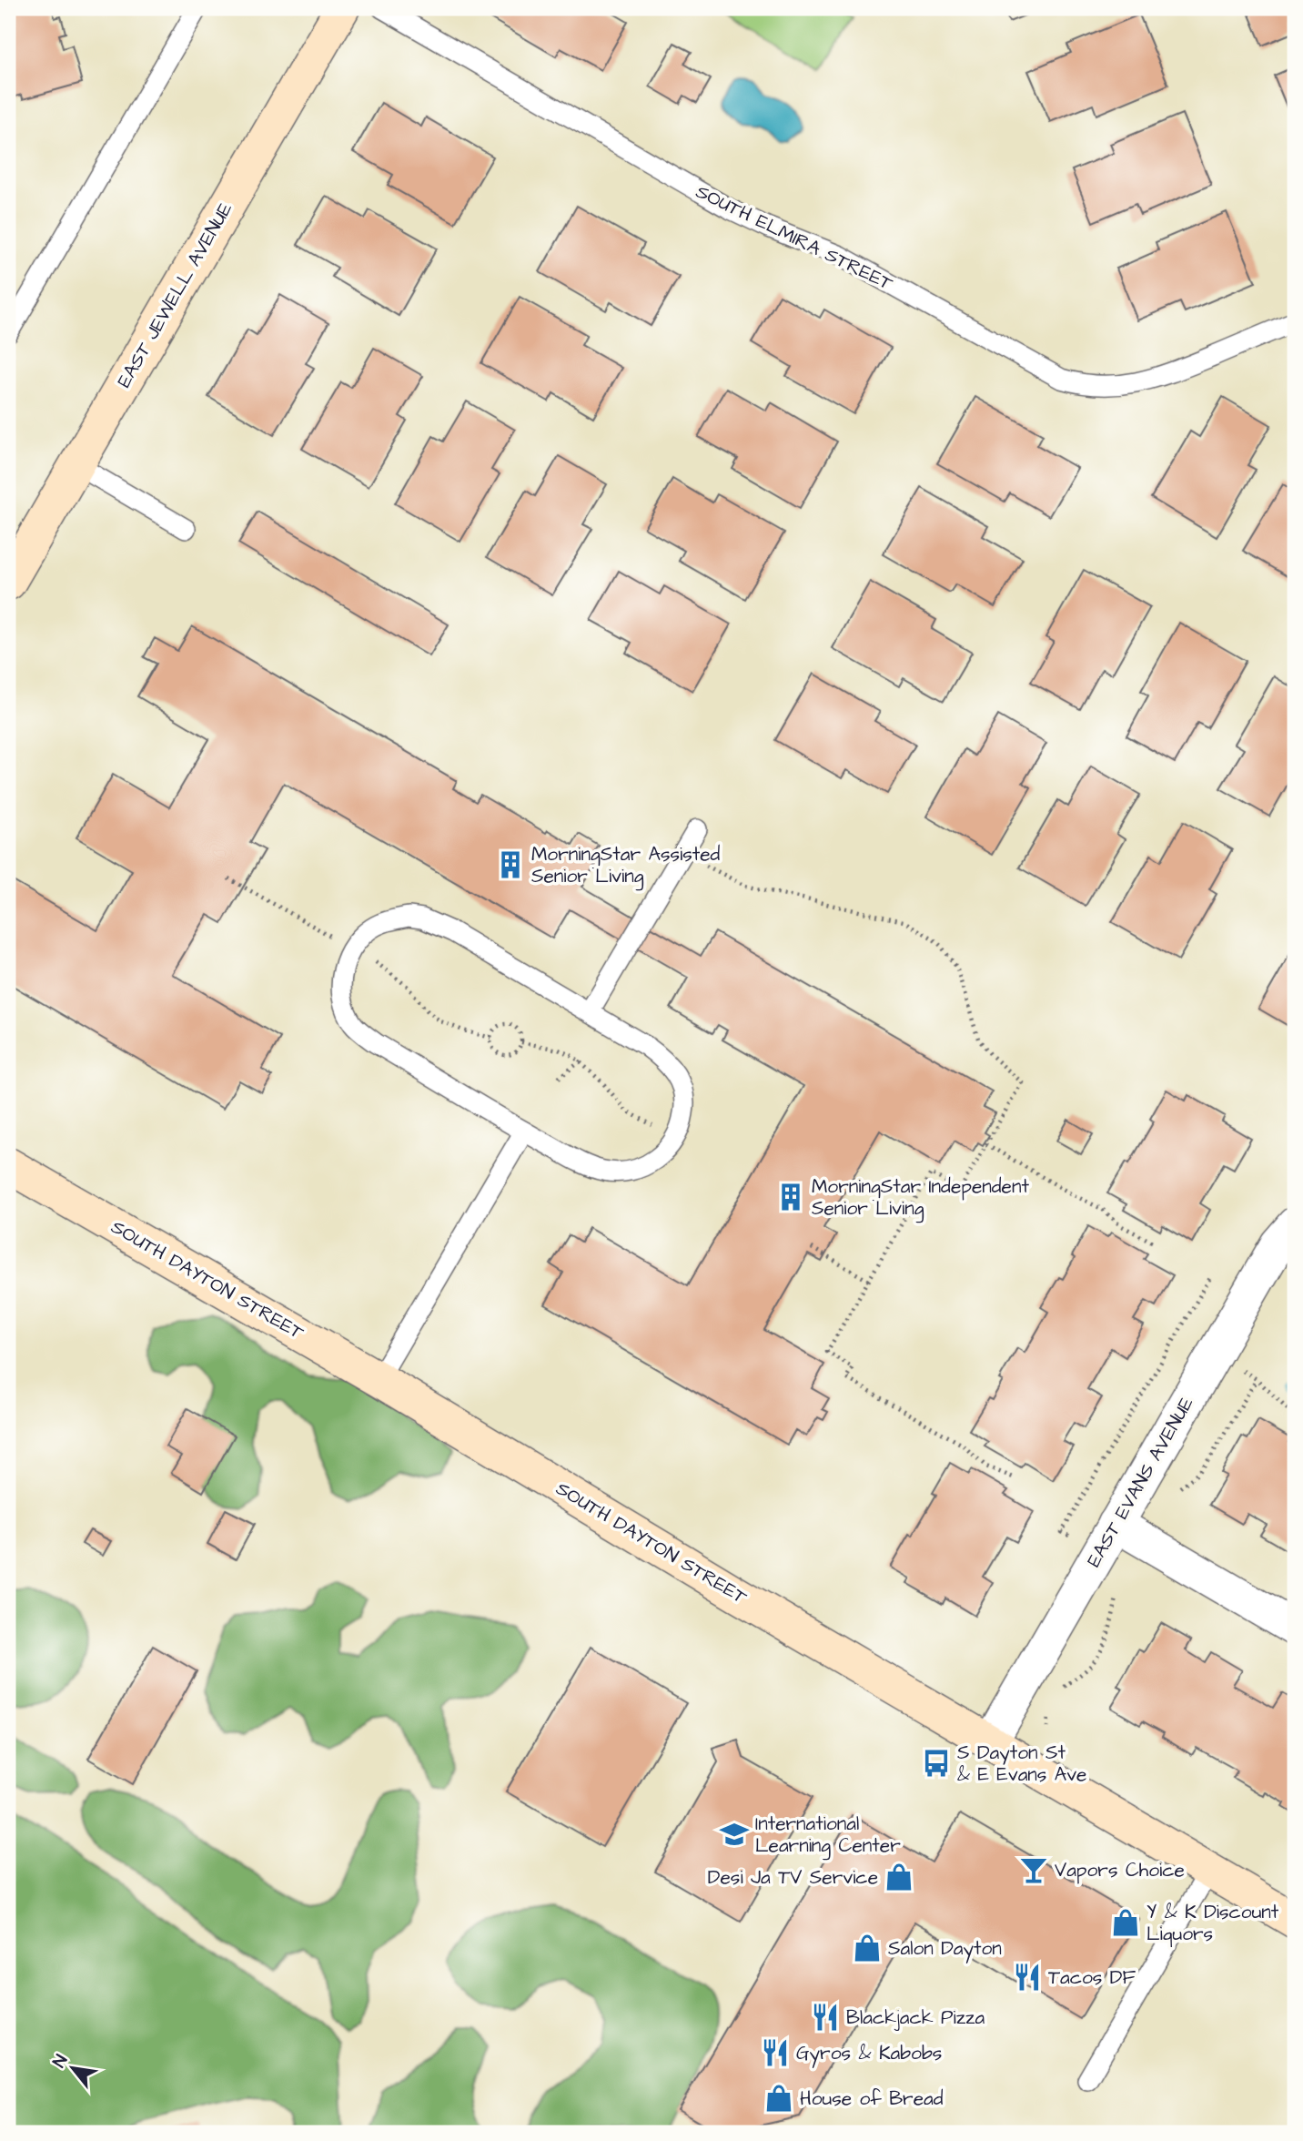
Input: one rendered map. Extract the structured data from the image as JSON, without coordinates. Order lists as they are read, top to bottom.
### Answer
{
  "streets": {
    "street": ["EAST JEWELL AVENUE", "SOUTH DAYTON STREET", "EAST EVANS AVENUE"],
    "lane": ["SOUTH ELMIRA STREET"]
  },
  "crossings": [
    ["SOUTH DAYTON STREET", "EAST EVANS AVENUE"]
  ],
  "places": {
    "building": ["MorningStar Assisted Senior Living", "MorningStar Independent Senior Living"],
    "bus stop": ["S Dayton St & E Evans Ave"],
    "school or university": ["International Learning Center"],
    "bar": ["Vapors Choice"],
    "shop": [
      "Desi Ja TV Service",
      "Y & K Discount Liquors",
      "Salon Dayton",
      "House of Bread"
    ],
    "restaurant": ["Tacos DF", "Blackjack Pizza", "Gyros & Kabobs"]
  },
  "north": "top left"
}
